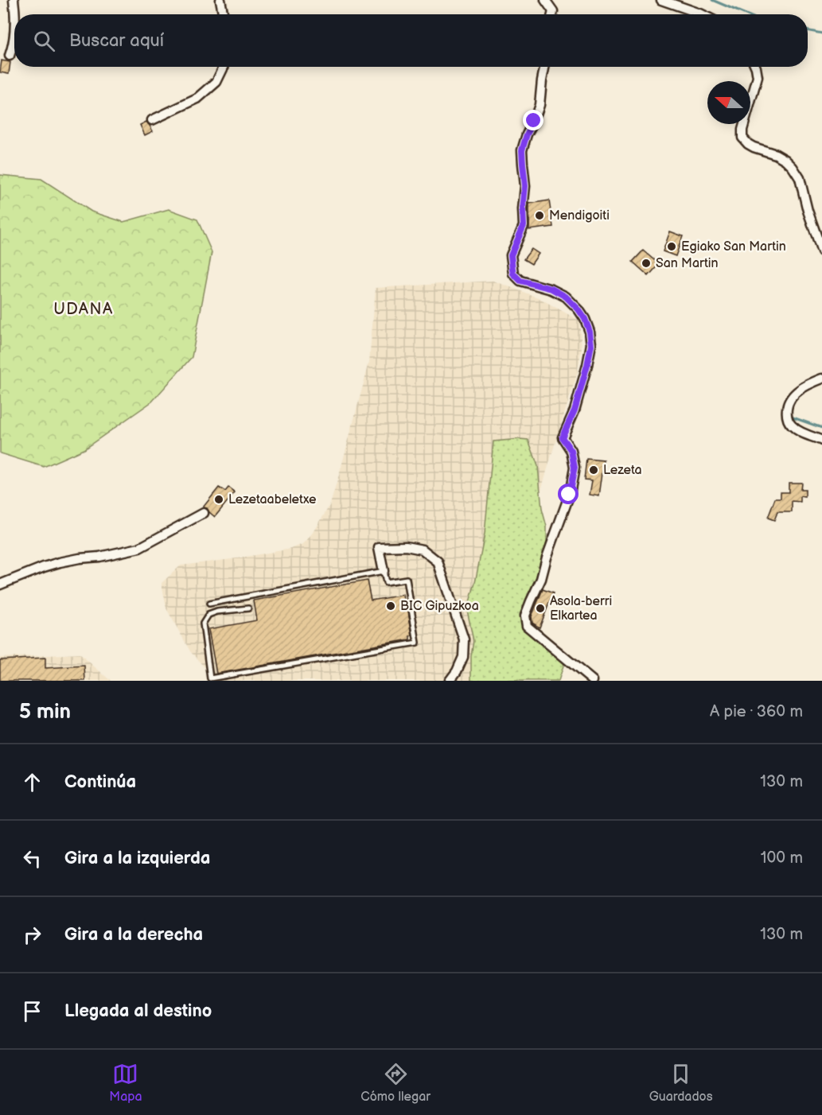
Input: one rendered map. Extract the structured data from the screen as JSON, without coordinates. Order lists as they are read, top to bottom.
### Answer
{
  "districts": ["UDANA"],
  "places": [
    "Mendigoiti",
    "Egiako San Martin",
    "San Martin",
    "Lezeta",
    "Lezetaabeletxe",
    "BIC Gipuzkoa",
    "Asola-berri Elkartea"
  ],
  "north": "left",
  "page": {
    "search": "Buscar aquí",
    "heading": ["5 min", "A pie · 360 m"],
    "list": [
      ["Continúa", "130 m"],
      ["Gira a la izquierda", "100 m"],
      ["Gira a la derecha", "130 m"],
      "Llegada al destino"
    ],
    "nav": ["Mapa", "Cómo llegar", "Guardados"]
  }
}
